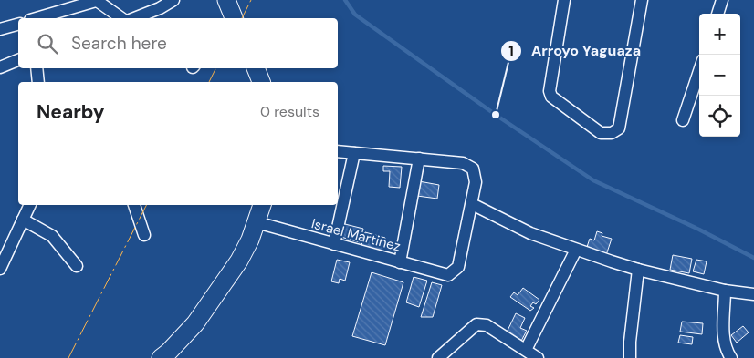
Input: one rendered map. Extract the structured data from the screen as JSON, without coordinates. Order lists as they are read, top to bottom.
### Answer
{
  "streets": {
    "street": ["Israel Martinez"]
  },
  "places": ["Arroyo Yaguaza"],
  "page": {
    "map_buttons": ["+", "−"],
    "search": "Search here",
    "heading": ["Nearby", "0 results"]
  }
}
